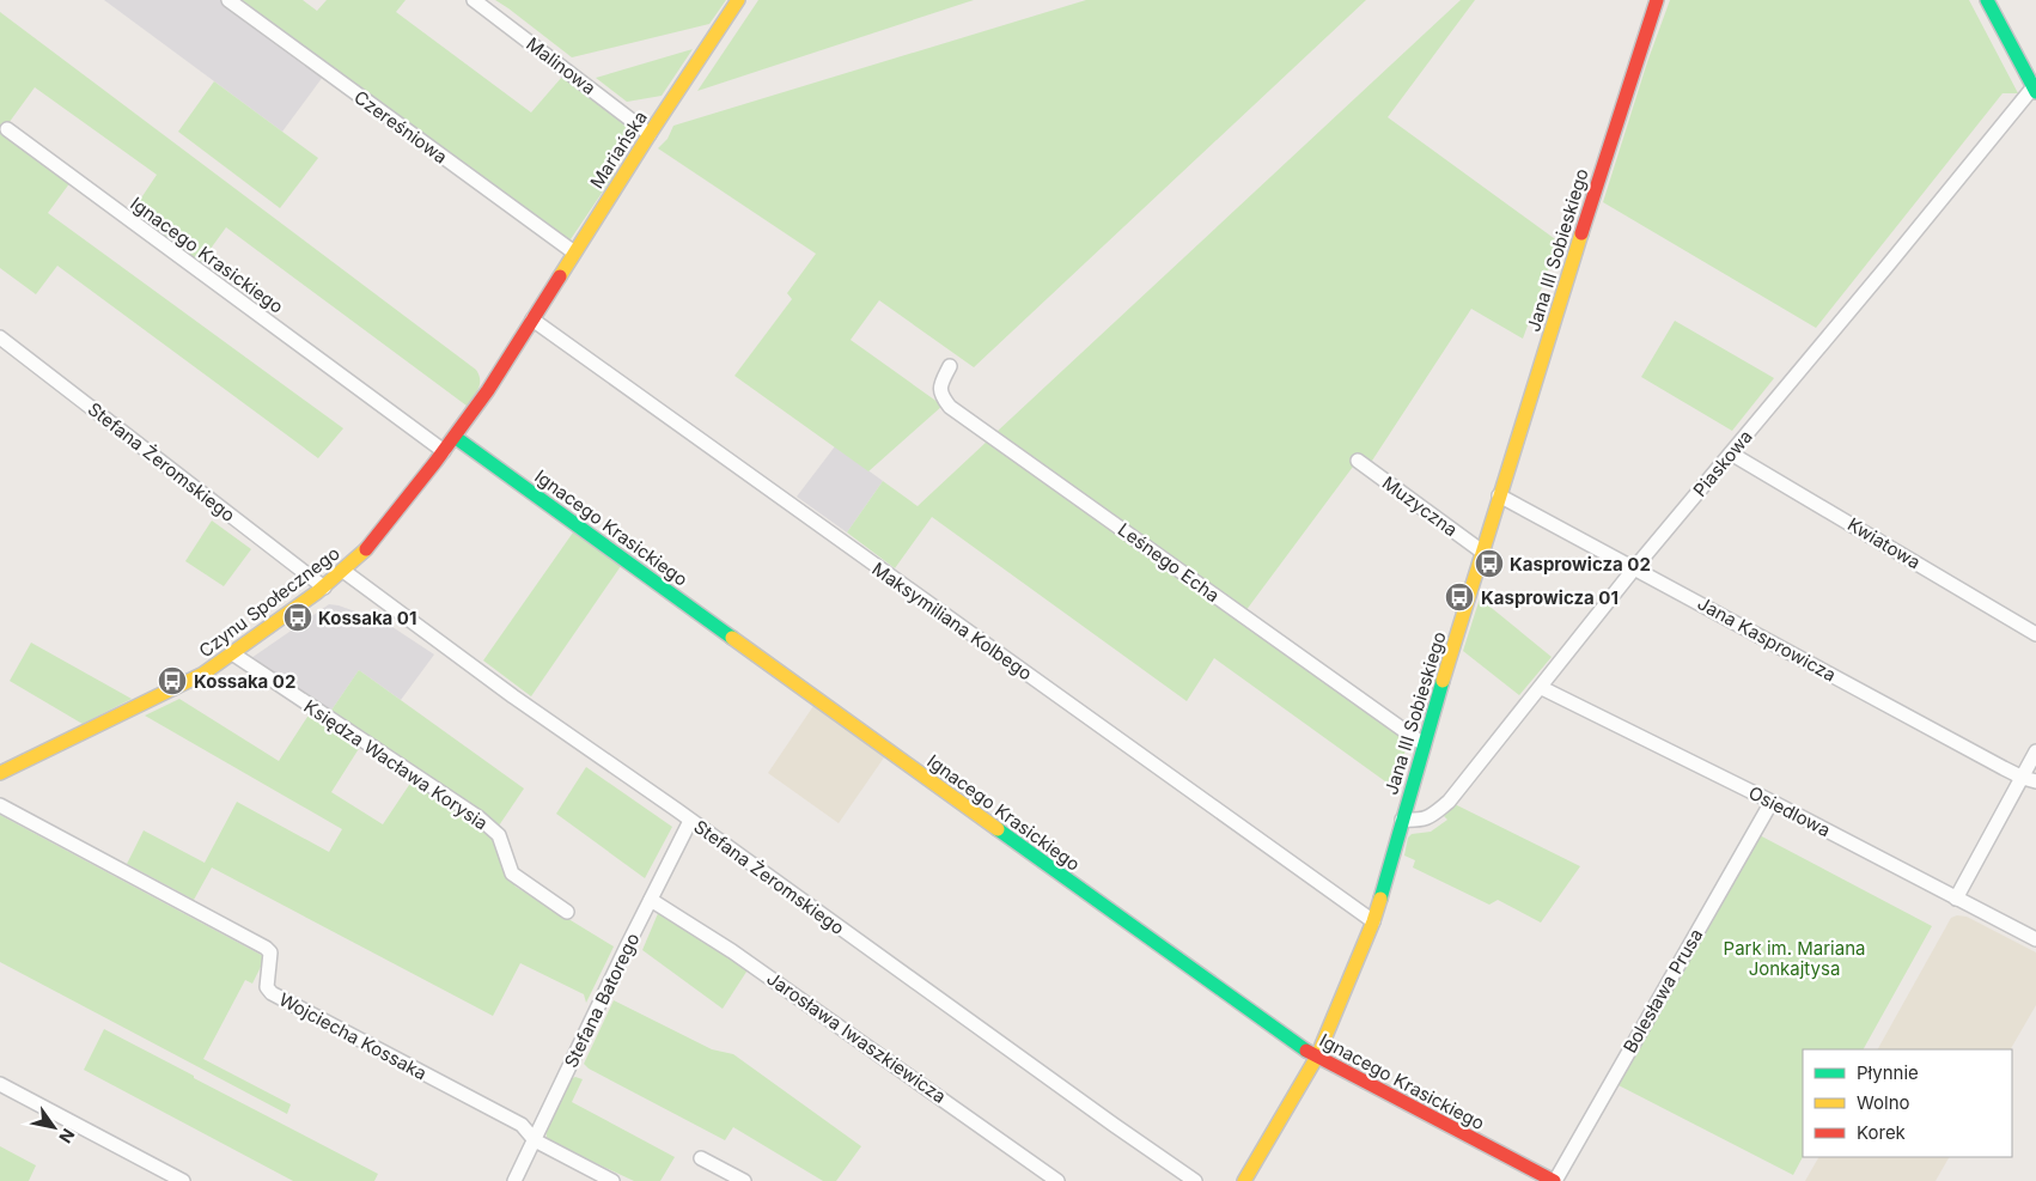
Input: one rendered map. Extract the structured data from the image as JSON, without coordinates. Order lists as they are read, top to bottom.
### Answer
{
  "streets": {
    "street": [
      "Malinowa",
      "Czereśniowa",
      "Mariańska",
      "Jana III Sobieskiego",
      "Ignacego Krasickiego",
      "Stefana Żeromskiego",
      "Piaskowa",
      "Muzyczna",
      "Kwiatowa",
      "Leśnego Echa",
      "Czynu Społecznego",
      "Maksymiliana Kolbego",
      "Jana Kasprowicza",
      "Księdza Wacława Korysia",
      "Osiedlowa",
      "Bolesława Prusa",
      "Stefana Batorego",
      "Wojciecha Kossaka",
      "Jarosława Iwaszkiewicza"
    ]
  },
  "crossings": [
    ["Malinowa", "Mariańska"],
    ["Czereśniowa", "Mariańska"],
    ["Mariańska", "Czynu Społecznego"],
    ["Mariańska", "Maksymiliana Kolbego"],
    ["Jana III Sobieskiego", "Ignacego Krasickiego"],
    ["Jana III Sobieskiego", "Piaskowa"],
    ["Jana III Sobieskiego", "Muzyczna"],
    ["Jana III Sobieskiego", "Leśnego Echa"],
    ["Jana III Sobieskiego", "Maksymiliana Kolbego"],
    ["Jana III Sobieskiego", "Jana Kasprowicza"],
    ["Ignacego Krasickiego", "Czynu Społecznego"],
    ["Ignacego Krasickiego", "Bolesława Prusa"],
    ["Stefana Żeromskiego", "Czynu Społecznego"],
    ["Stefana Żeromskiego", "Stefana Batorego"],
    ["Piaskowa", "Kwiatowa"],
    ["Piaskowa", "Jana Kasprowicza"],
    ["Piaskowa", "Osiedlowa"],
    ["Czynu Społecznego", "Maksymiliana Kolbego"],
    ["Czynu Społecznego", "Księdza Wacława Korysia"],
    ["Osiedlowa", "Bolesława Prusa"],
    ["Stefana Batorego", "Wojciecha Kossaka"],
    ["Stefana Batorego", "Jarosława Iwaszkiewicza"]
  ],
  "parks": ["Park im. Mariana Jonkajtysa"],
  "places": {
    "bus stop": [
      "Kasprowicza 02",
      "Kasprowicza 01",
      "Kossaka 01",
      "Kossaka 02"
    ]
  },
  "legend": ["Płynnie", "Wolno", "Korek"],
  "north": "bottom right"
}
